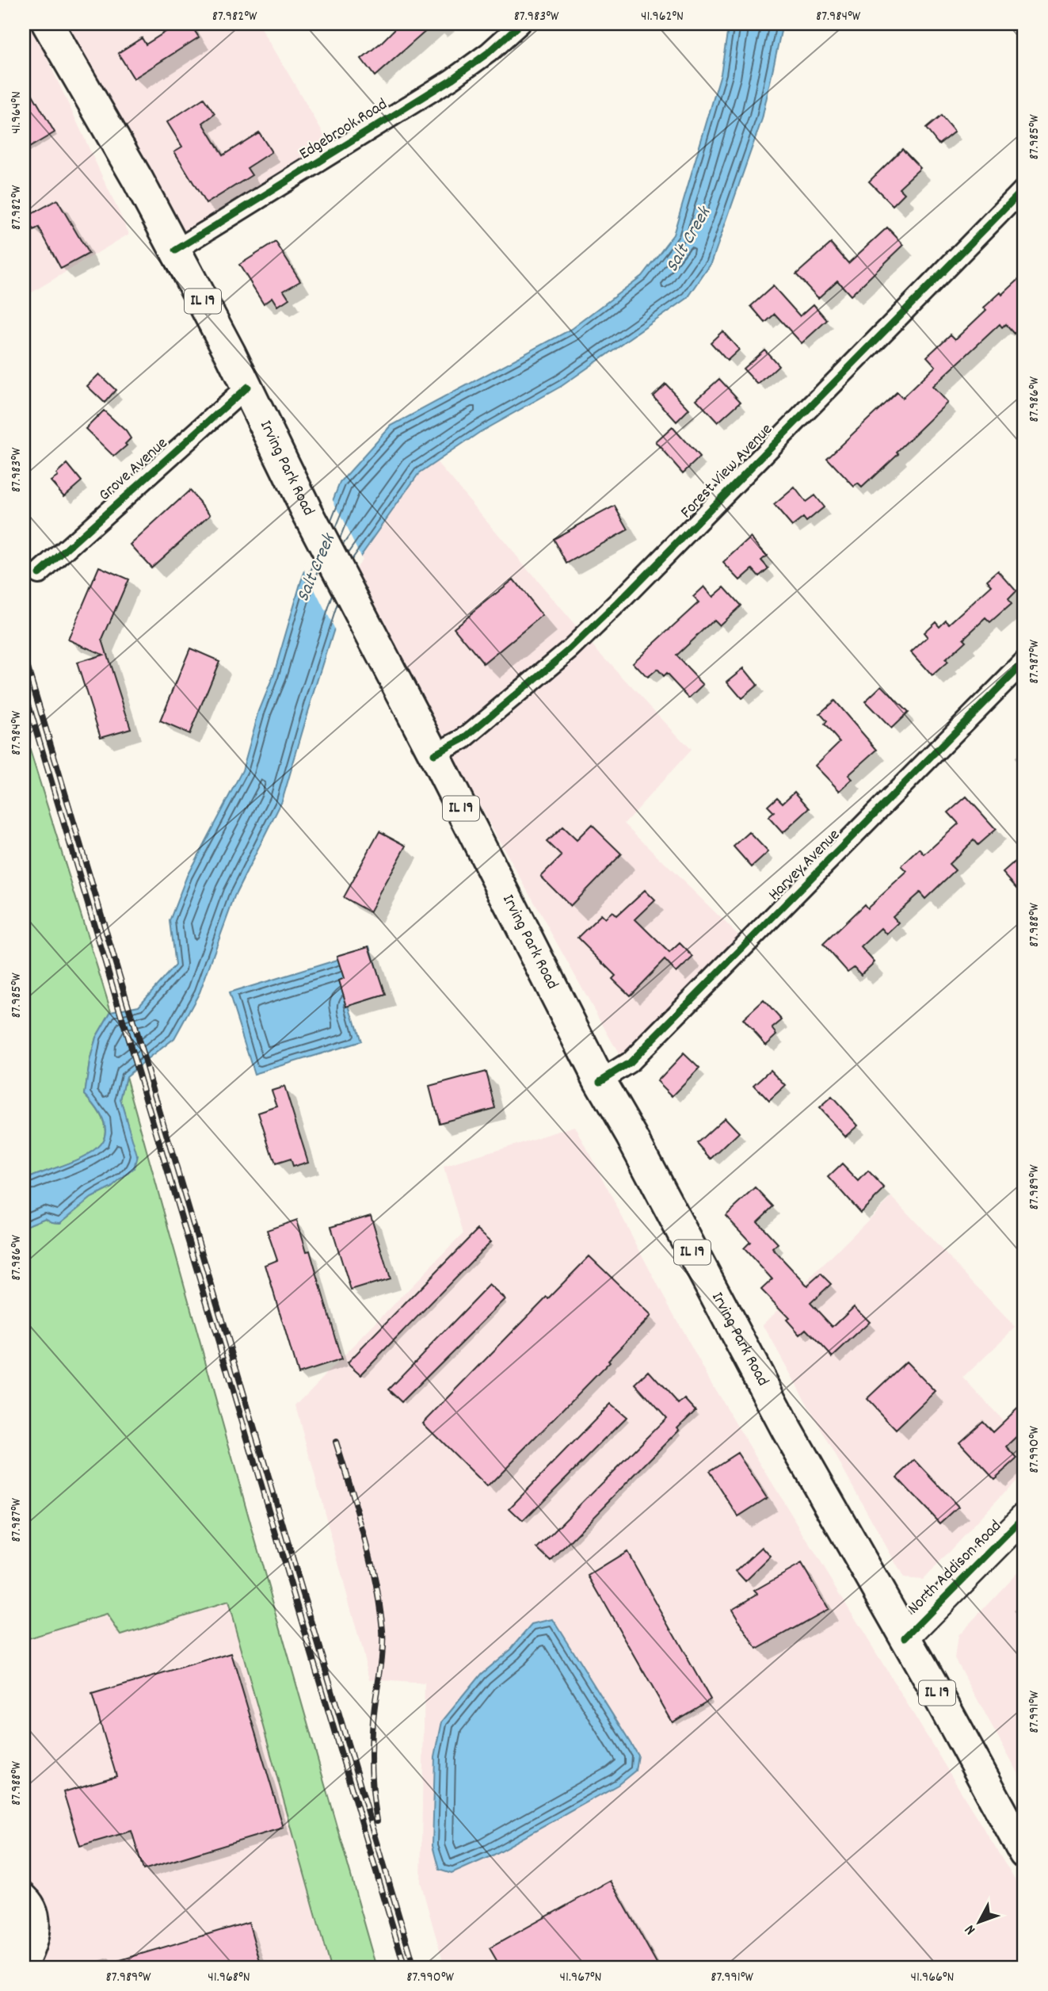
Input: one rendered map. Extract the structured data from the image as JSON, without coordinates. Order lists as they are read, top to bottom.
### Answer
{
  "streets": {
    "main road": ["IL 19", "Irving Park Road"],
    "street": [
      "Edgebrook Road",
      "Grove Avenue",
      "Forest View Avenue",
      "Harvey Avenue",
      "North Addison Road"
    ]
  },
  "crossings": [
    ["Edgebrook Road", "Irving Park Road"],
    ["Irving Park Road", "Grove Avenue"],
    ["Irving Park Road", "Forest View Avenue"],
    ["Irving Park Road", "Harvey Avenue"],
    ["Irving Park Road", "North Addison Road"]
  ],
  "water": ["Salt Creek"],
  "north": "bottom left",
  "coordinates": [
    "87.982°W",
    "87.983°W",
    "41.962°N",
    "87.984°W",
    "41.964°N",
    "87.985°W",
    "87.986°W",
    "87.987°W",
    "87.988°W",
    "87.989°W",
    "87.990°W",
    "87.991°W",
    "41.968°N",
    "41.967°N",
    "41.966°N"
  ]
}
